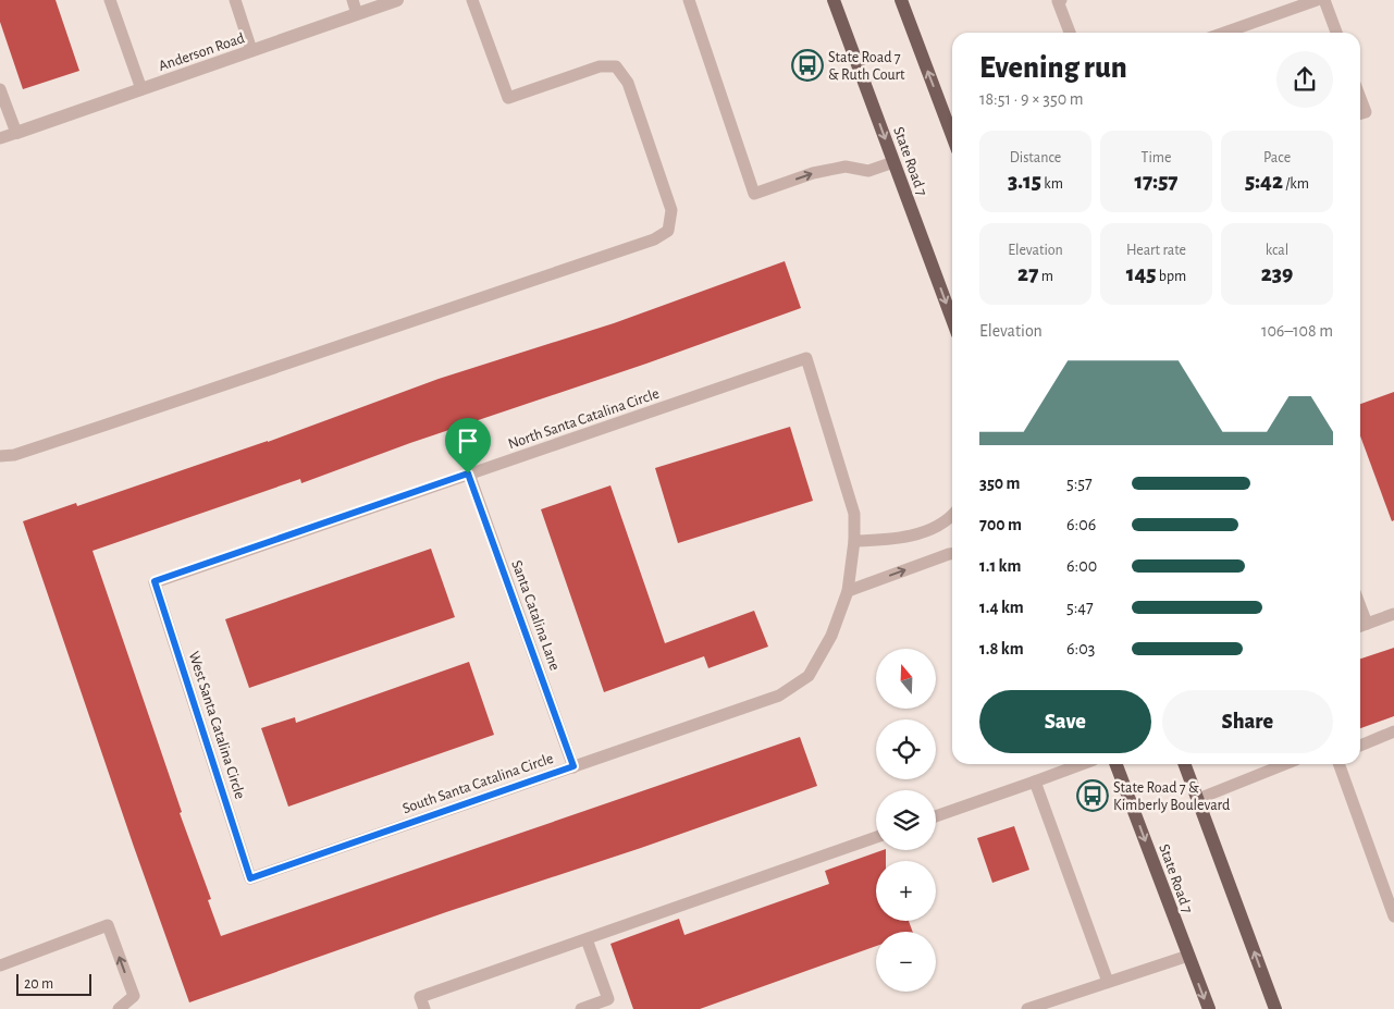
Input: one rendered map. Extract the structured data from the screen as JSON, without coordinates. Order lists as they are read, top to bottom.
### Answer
{
  "streets": {
    "main road": ["State Road 7"],
    "street": ["Anderson Road"],
    "lane": [
      "North Santa Catalina Circle",
      "Santa Catalina Lane",
      "West Santa Catalina Circle",
      "South Santa Catalina Circle"
    ]
  },
  "crossings": [
    ["North Santa Catalina Circle", "Santa Catalina Lane"],
    ["North Santa Catalina Circle", "West Santa Catalina Circle"],
    ["North Santa Catalina Circle", "South Santa Catalina Circle"],
    ["Santa Catalina Lane", "South Santa Catalina Circle"],
    ["West Santa Catalina Circle", "South Santa Catalina Circle"]
  ],
  "places": {
    "bus stop": ["State Road 7 & Ruth Court", "State Road 7 & Kimberly Boulevard"]
  },
  "scale_bar": "20 m",
  "north": "top",
  "page": {
    "heading": ["Evening run", "18:51 · 9 × 350 m"],
    "stats": [
      ["Distance", "3.15 km"],
      ["Time", "17:57"],
      ["Pace", "5:42 /km"],
      ["Elevation", "27 m"],
      ["Heart rate", "145 bpm"],
      ["kcal", "239"]
    ],
    "chart": ["Elevation", "106–108 m"],
    "list": [
      {
        "name": "350 m",
        "note": "5:57"
      },
      {
        "name": "700 m",
        "note": "6:06"
      },
      {
        "name": "1.1 km",
        "note": "6:00"
      },
      {
        "name": "1.4 km",
        "note": "5:47"
      },
      {
        "name": "1.8 km",
        "note": "6:03"
      }
    ],
    "map_buttons": ["+", "−"],
    "buttons": ["Save", "Share"],
    "scale": "20 m"
  }
}
